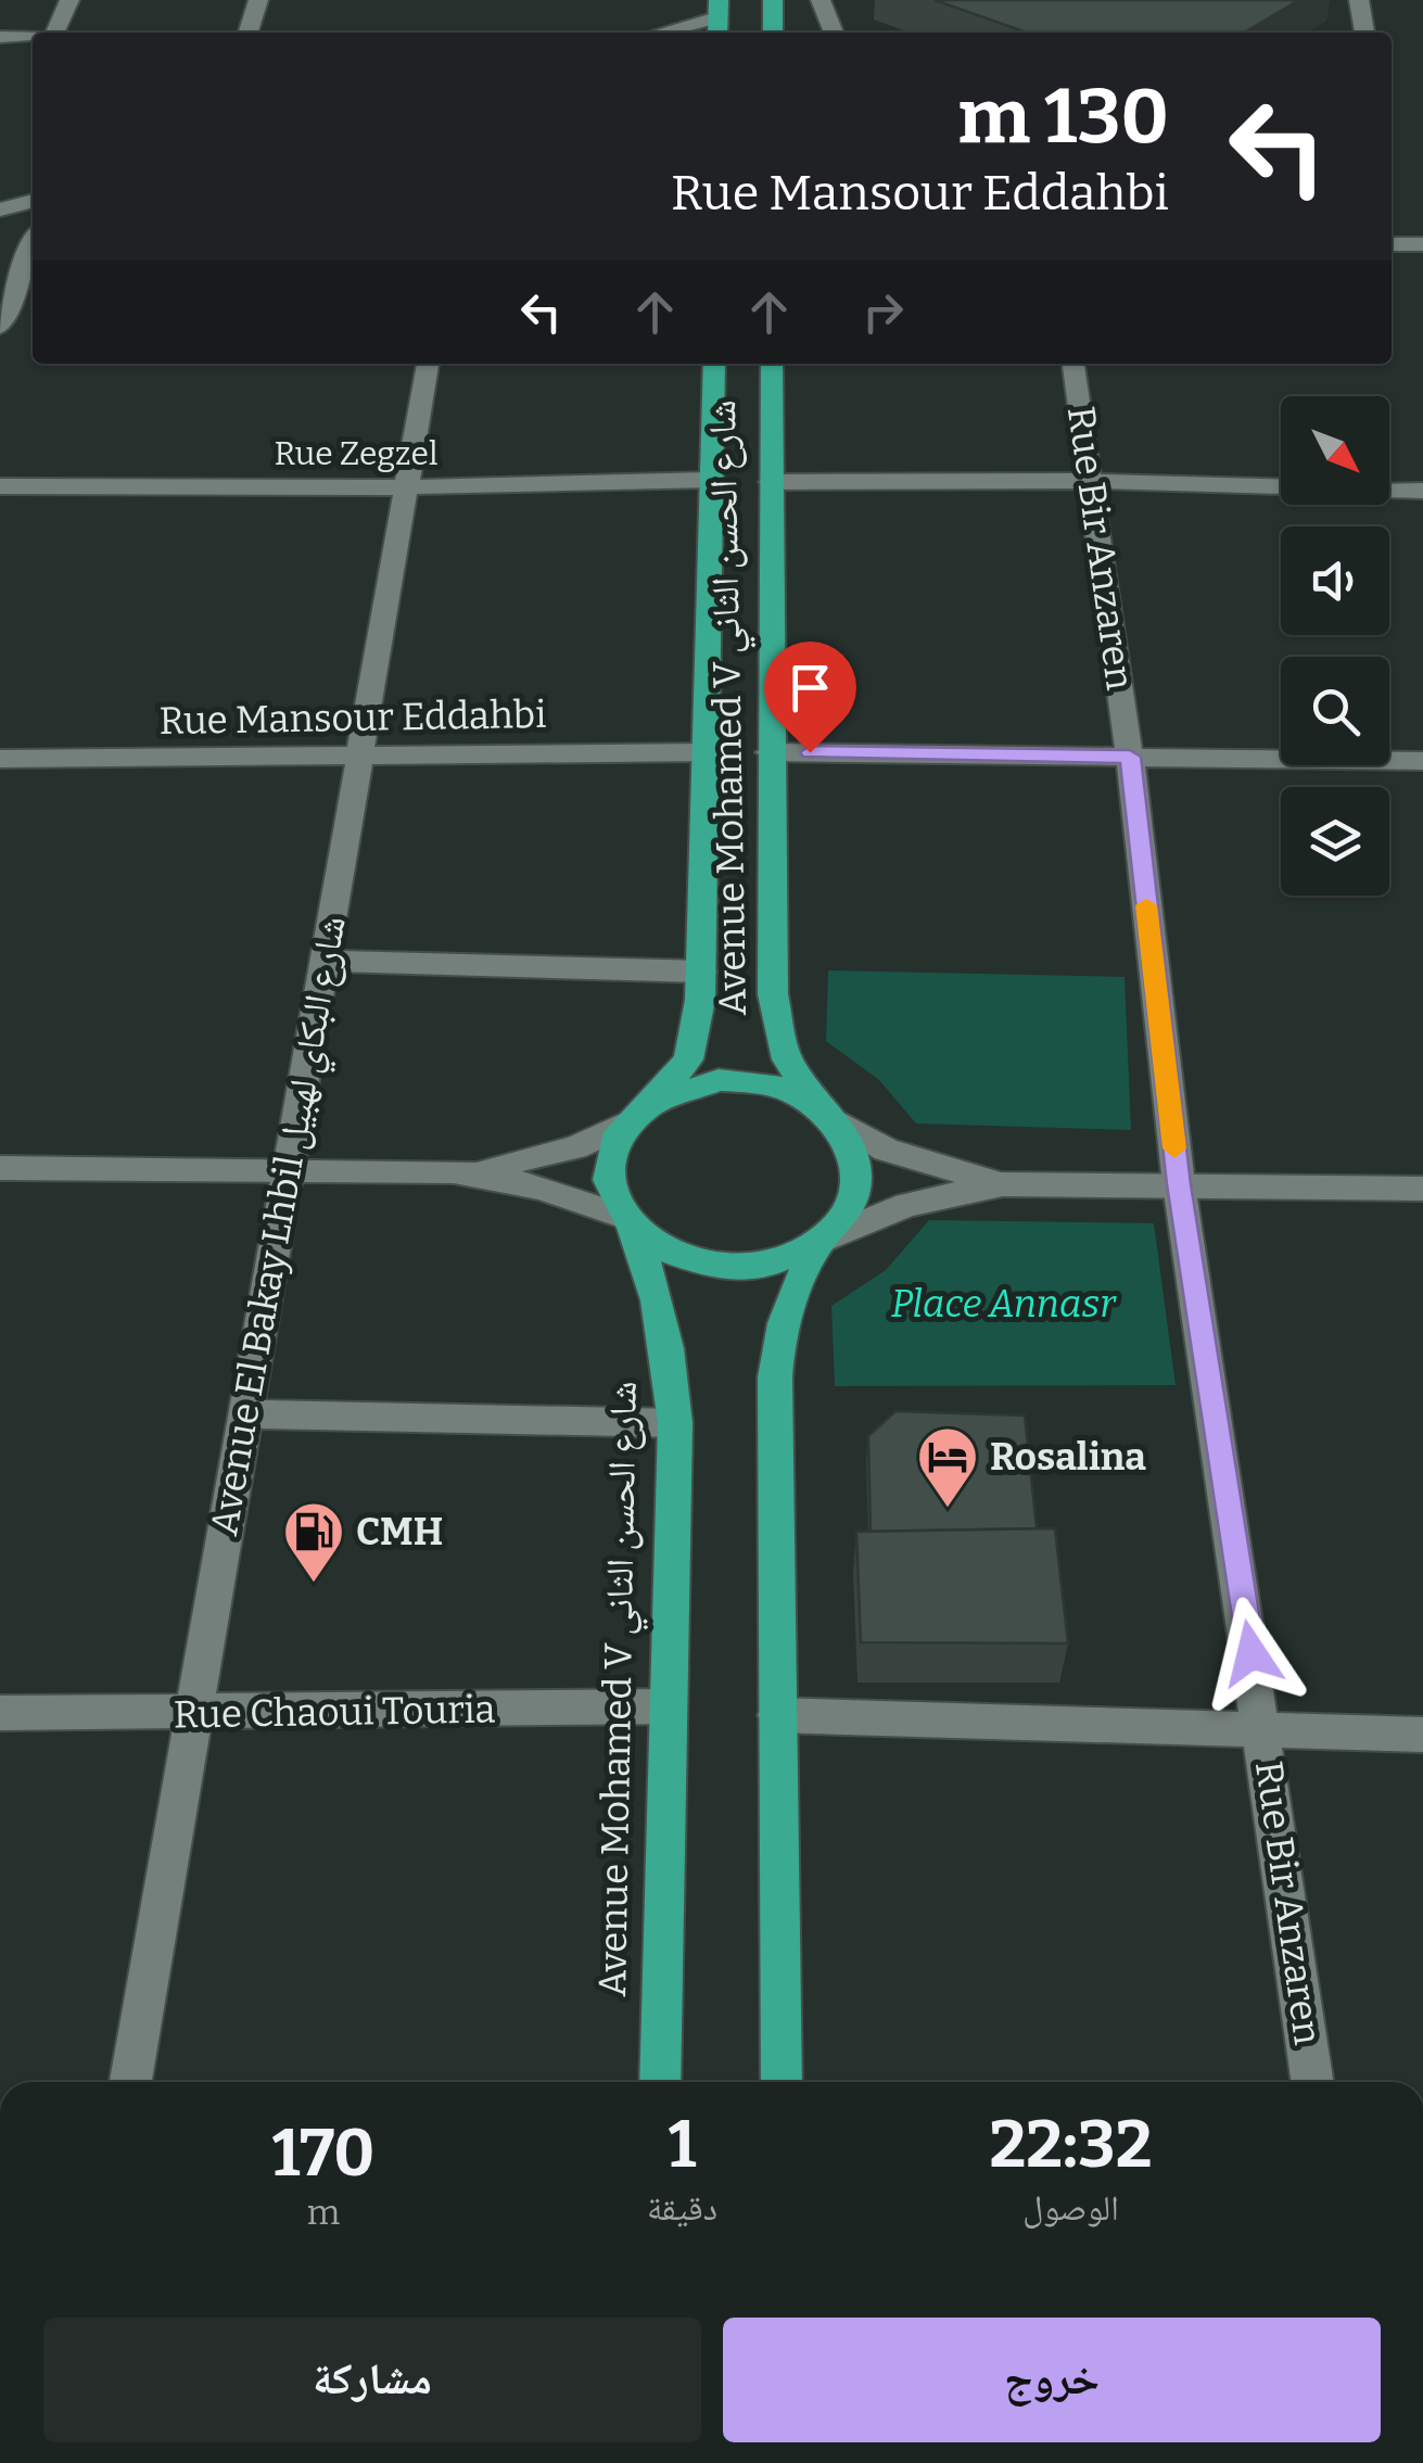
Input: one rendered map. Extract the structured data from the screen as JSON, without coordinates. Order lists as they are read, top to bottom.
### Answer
{
  "streets": {
    "highway": ["Avenue Mohamed V شارع الحسن الثاني"],
    "street": [
      "Rue Zegzel",
      "Rue Bir Anzaren",
      "Rue Mansour Eddahbi",
      "Avenue El Bakay Lhbil شارع البكاي لهبيل",
      "Rue Chaoui Touria"
    ]
  },
  "crossings": [
    ["Rue Zegzel", "Avenue Mohamed V شارع الحسن الثاني"],
    ["Rue Zegzel", "Avenue El Bakay Lhbil شارع البكاي لهبيل"],
    ["Avenue Mohamed V شارع الحسن الثاني", "Rue Mansour Eddahbi"],
    ["Avenue Mohamed V شارع الحسن الثاني", "Rue Chaoui Touria"],
    ["Rue Mansour Eddahbi", "Avenue El Bakay Lhbil شارع البكاي لهبيل"],
    ["Avenue El Bakay Lhbil شارع البكاي لهبيل", "Rue Chaoui Touria"]
  ],
  "parks": ["Place Annasr"],
  "places": {
    "hotel": ["Rosalina"],
    "fuel station": ["CMH"]
  },
  "north": "bottom right",
  "page": {
    "turn": ["130 m", "Rue Mansour Eddahbi"],
    "eta": [
      "22:32",
      "الوصول",
      "1",
      "دقيقة",
      "170",
      "m"
    ],
    "buttons": ["خروج", "مشاركة"]
  }
}
